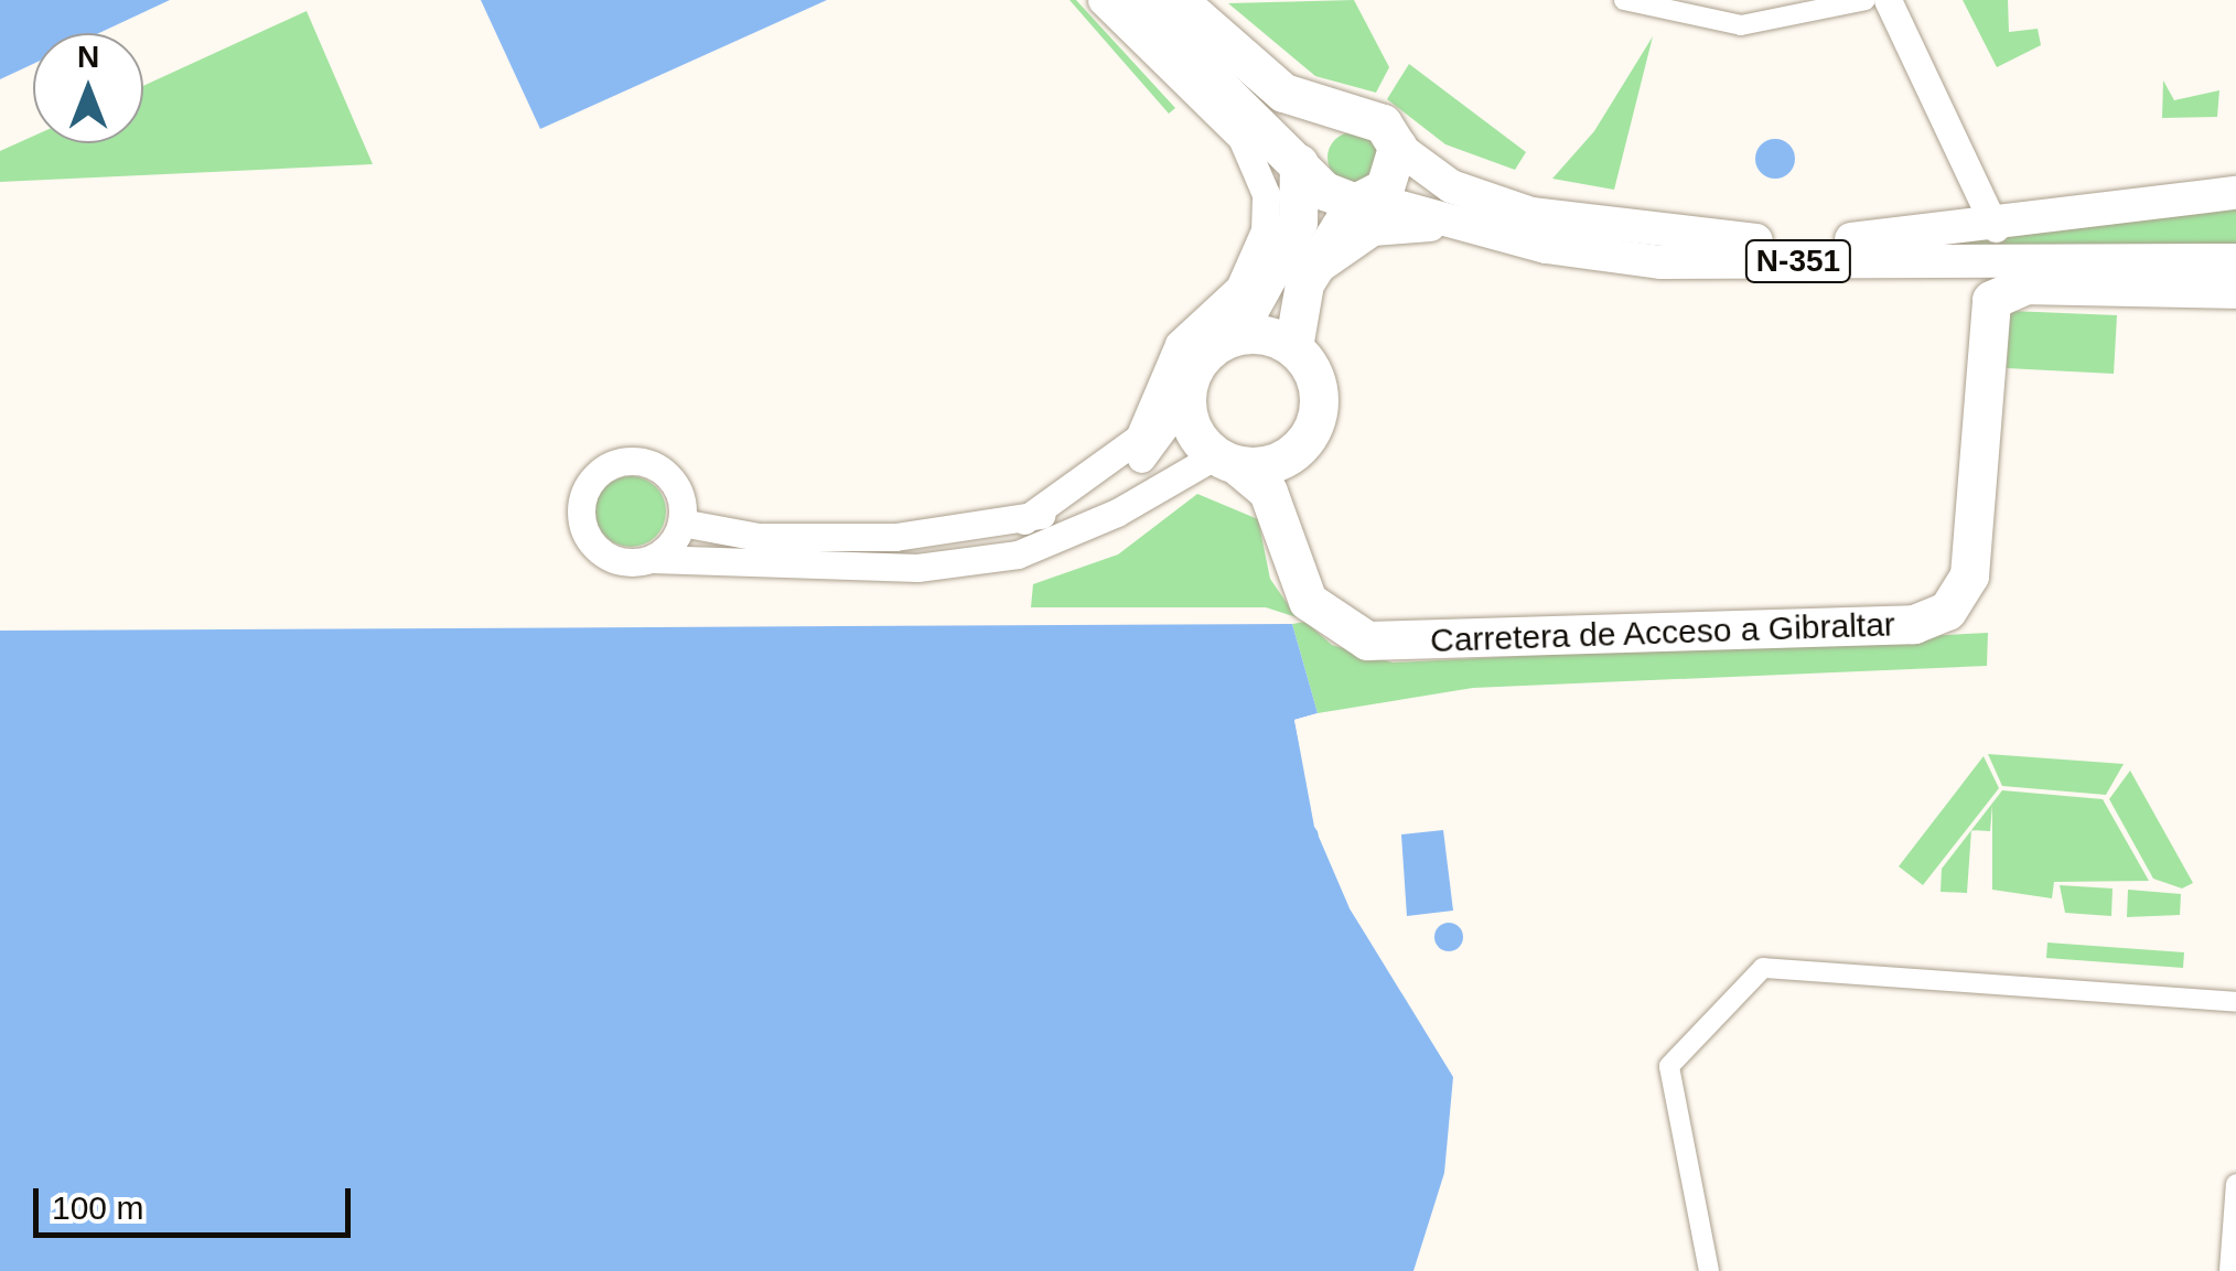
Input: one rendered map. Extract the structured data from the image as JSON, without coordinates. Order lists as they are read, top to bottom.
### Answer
{
  "streets": {
    "highway": ["N-351", "Carretera de Acceso a Gibraltar"]
  },
  "scale_bar": "100 m",
  "north": "top"
}
